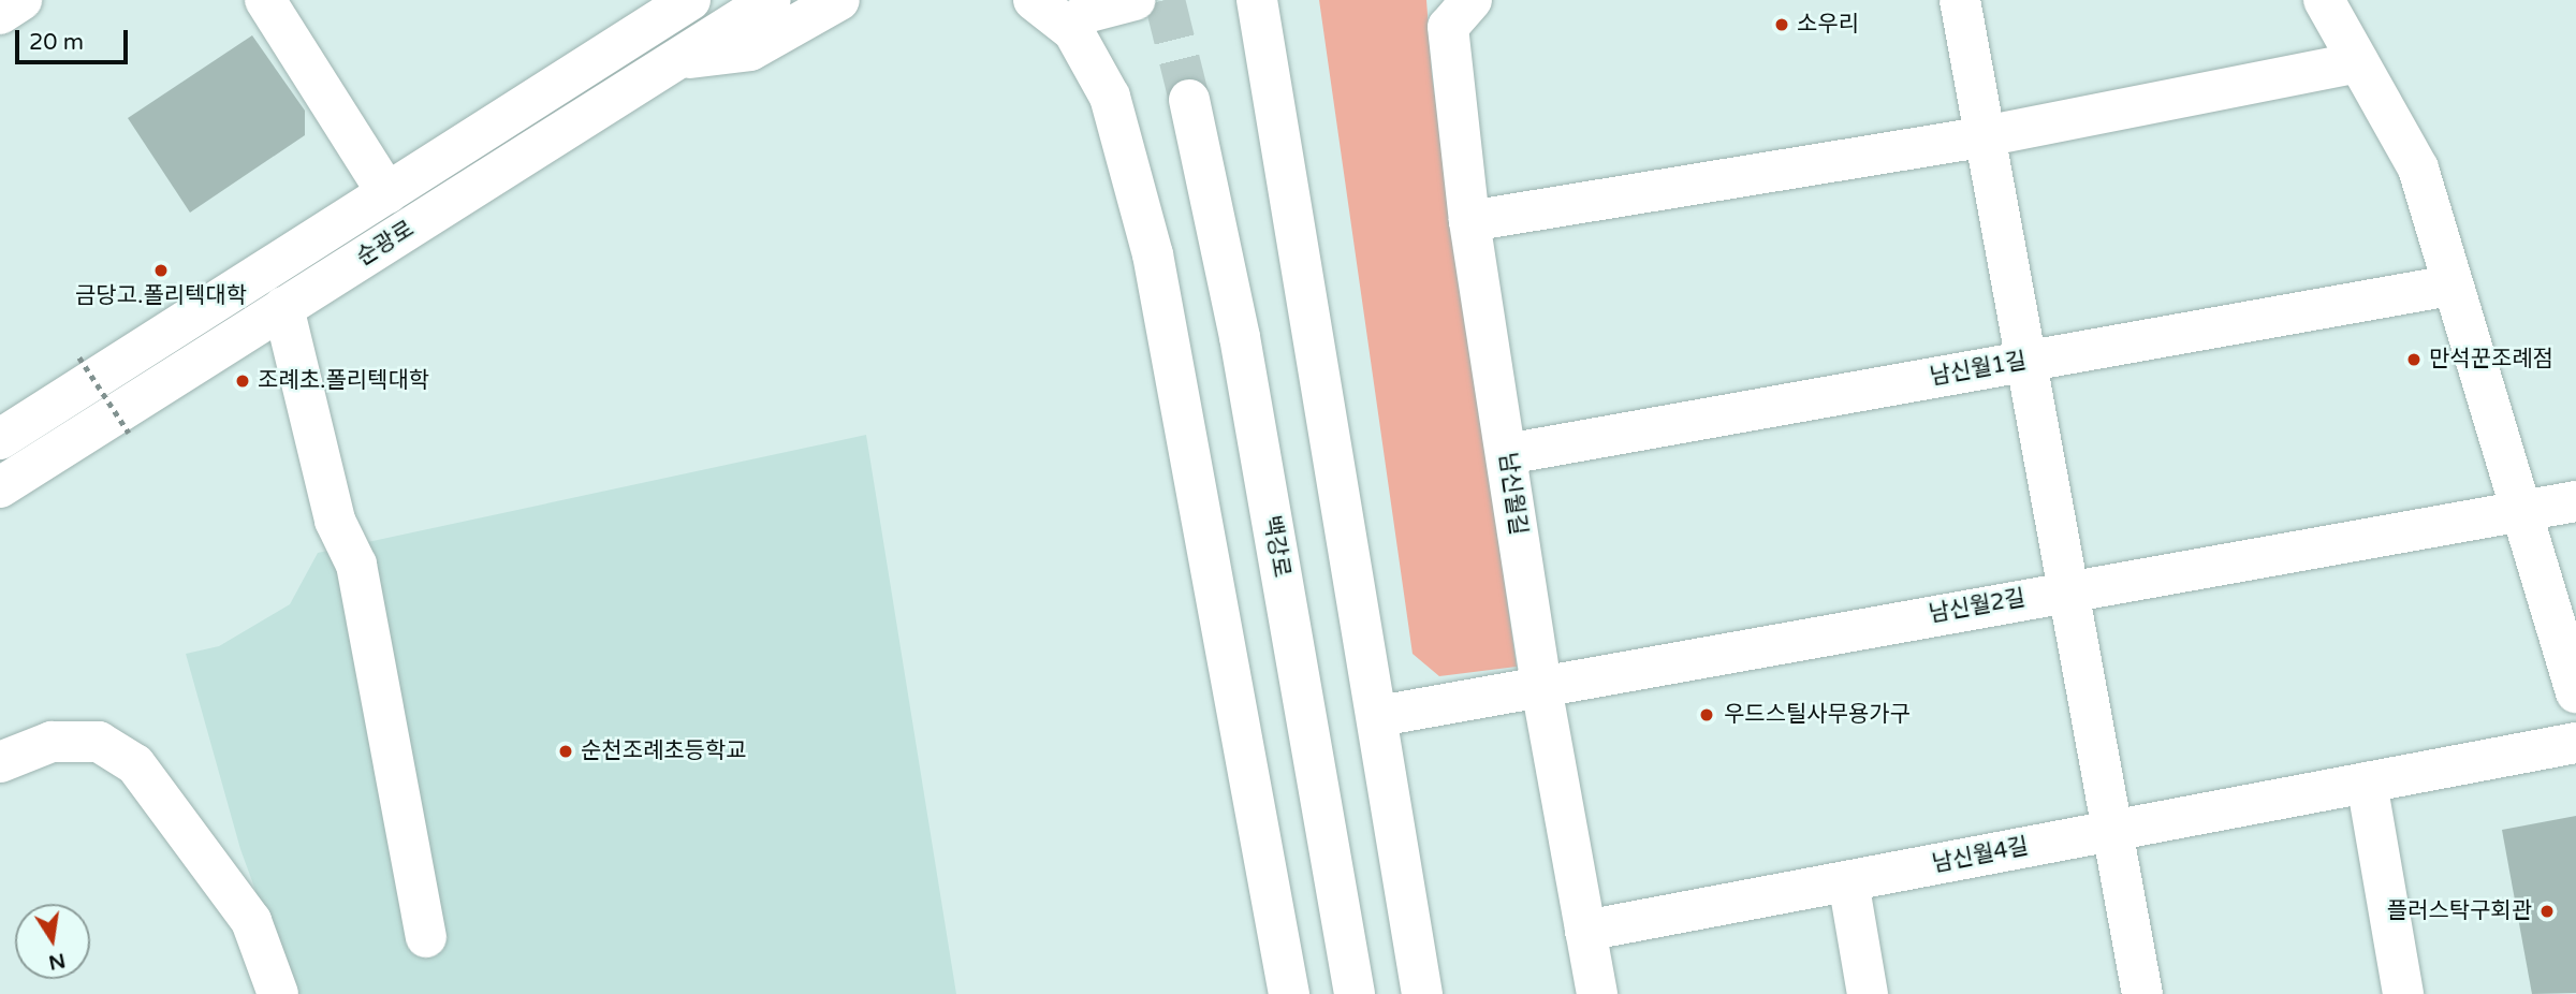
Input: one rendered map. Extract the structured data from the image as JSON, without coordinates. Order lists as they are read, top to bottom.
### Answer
{
  "streets": {
    "street": [
      "순광로",
      "남신월1길",
      "남신월길",
      "백강로",
      "남신월2길",
      "남신월4길"
    ]
  },
  "crossings": [
    ["남신월1길", "남신월길"],
    ["남신월길", "남신월2길"],
    ["남신월길", "남신월4길"]
  ],
  "places": [
    "소우리",
    "금당고.폴리텍대학",
    "만석꾼조례점",
    "조례초.폴리텍대학",
    "우드스틸사무용가구",
    "순천조례초등학교",
    "플러스탁구회관"
  ],
  "scale_bar": "20 m",
  "north": "bottom"
}
